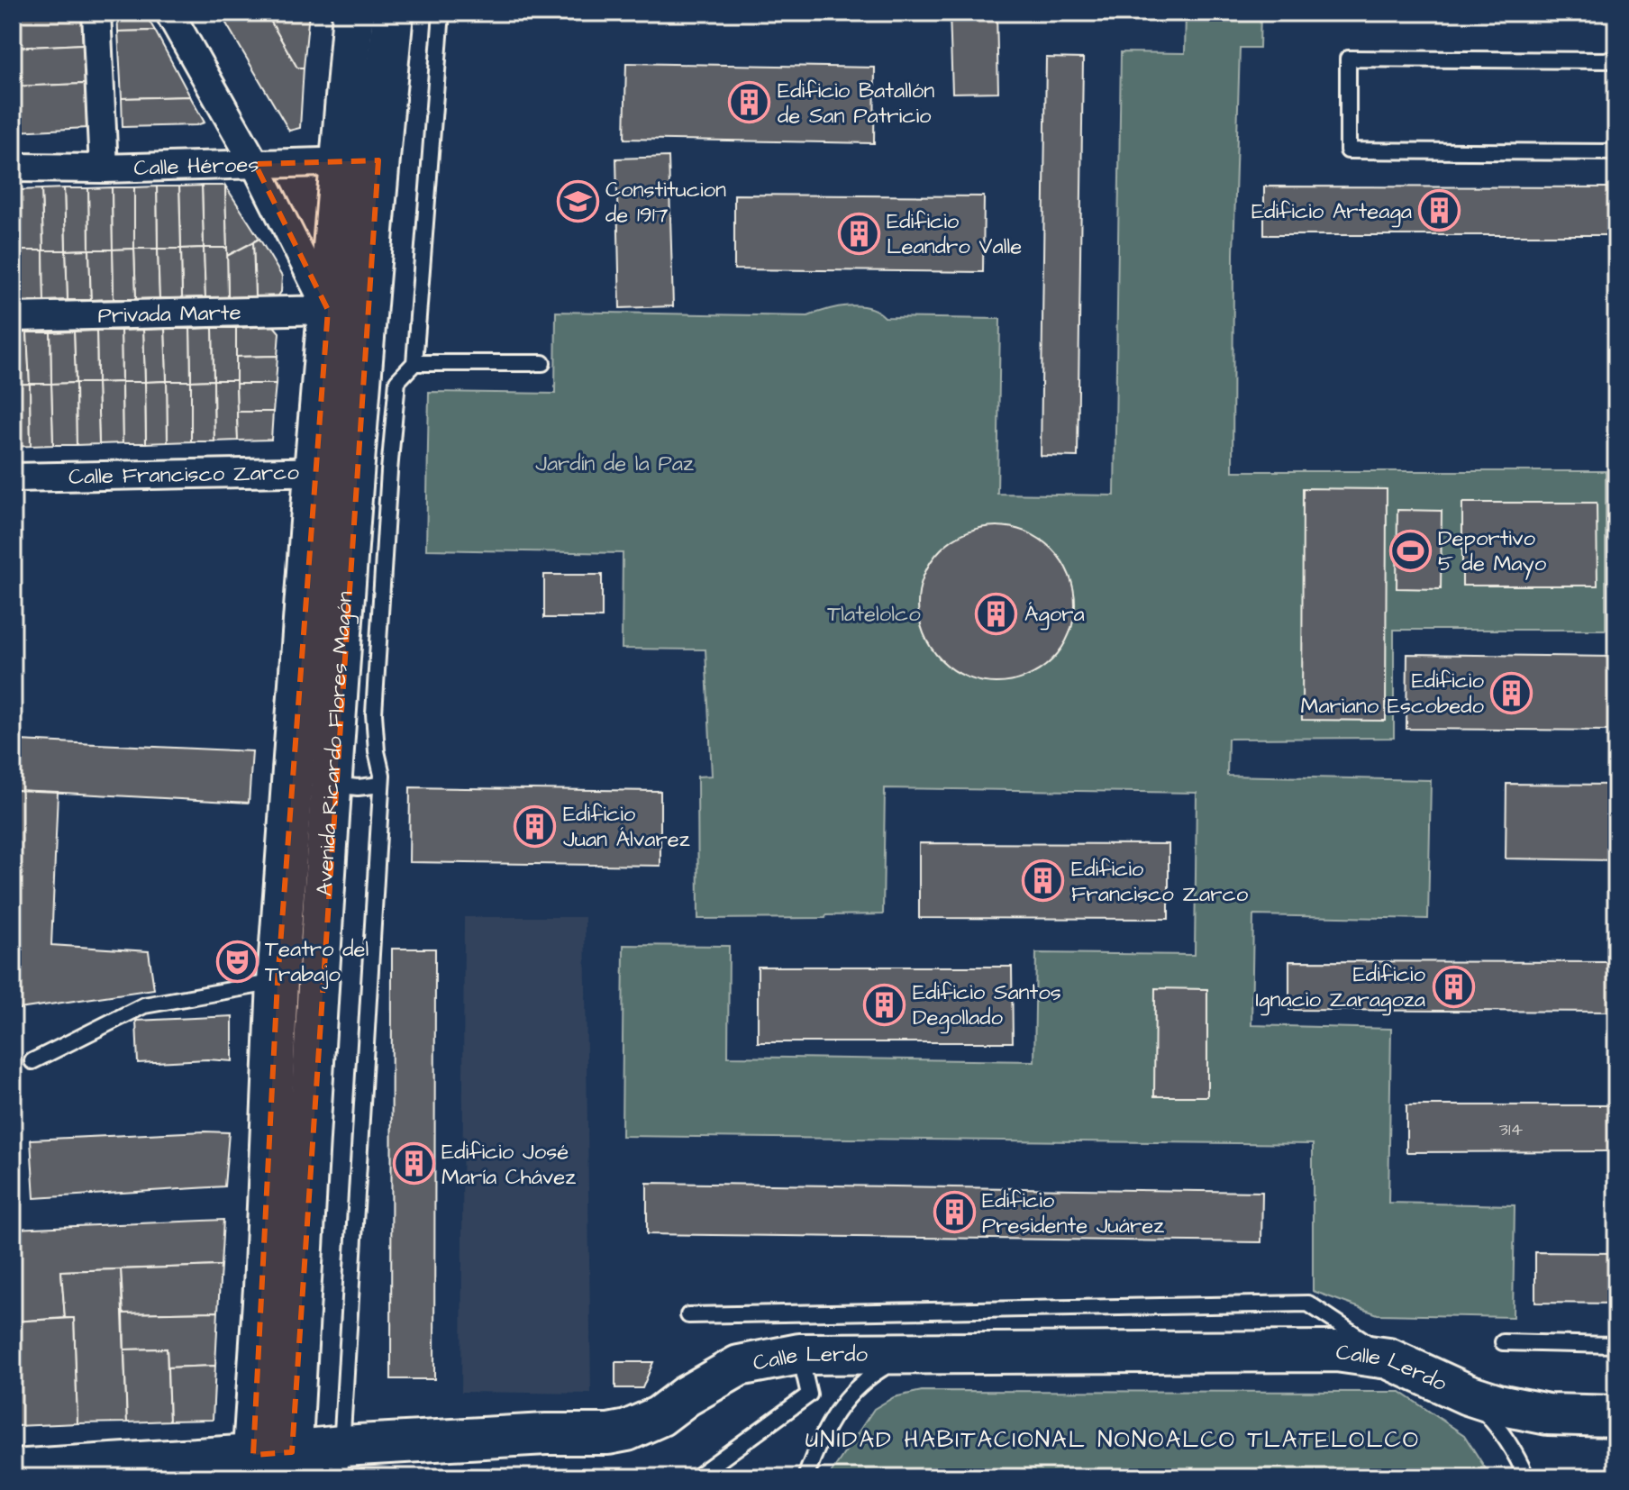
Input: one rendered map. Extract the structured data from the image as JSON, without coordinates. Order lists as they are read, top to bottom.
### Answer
{
  "streets": {
    "main road": ["Avenida Ricardo Flores Magón", "Calle Lerdo"],
    "street": ["Calle Héroes", "Privada Marte", "Calle Francisco Zarco"]
  },
  "crossings": [
    ["Calle Héroes", "Avenida Ricardo Flores Magón"],
    ["Privada Marte", "Avenida Ricardo Flores Magón"],
    ["Calle Francisco Zarco", "Avenida Ricardo Flores Magón"],
    ["Avenida Ricardo Flores Magón", "Calle Lerdo"]
  ],
  "districts": ["UNIDAD HABITACIONAL NONOALCO TLATELOLCO"],
  "parks": ["Jardín de la Paz", "Tlatelolco"],
  "places": {
    "building": [
      "Edificio Batallón de San Patricio",
      "Edificio Arteaga",
      "Edificio Leandro Valle",
      "Ágora",
      "Edificio Mariano Escobedo",
      "Edificio Juan Álvarez",
      "Edificio Francisco Zarco",
      "Edificio Ignacio Zaragoza",
      "Edificio Santos Degollado",
      "Edificio José María Chávez",
      "Edificio Presidente Juárez"
    ],
    "school or university": ["Constitucion de 1917"],
    "sports": ["Deportivo 5 de Mayo"],
    "theatre": ["Teatro del Trabajo"]
  },
  "house_numbers": ["314"]
}
